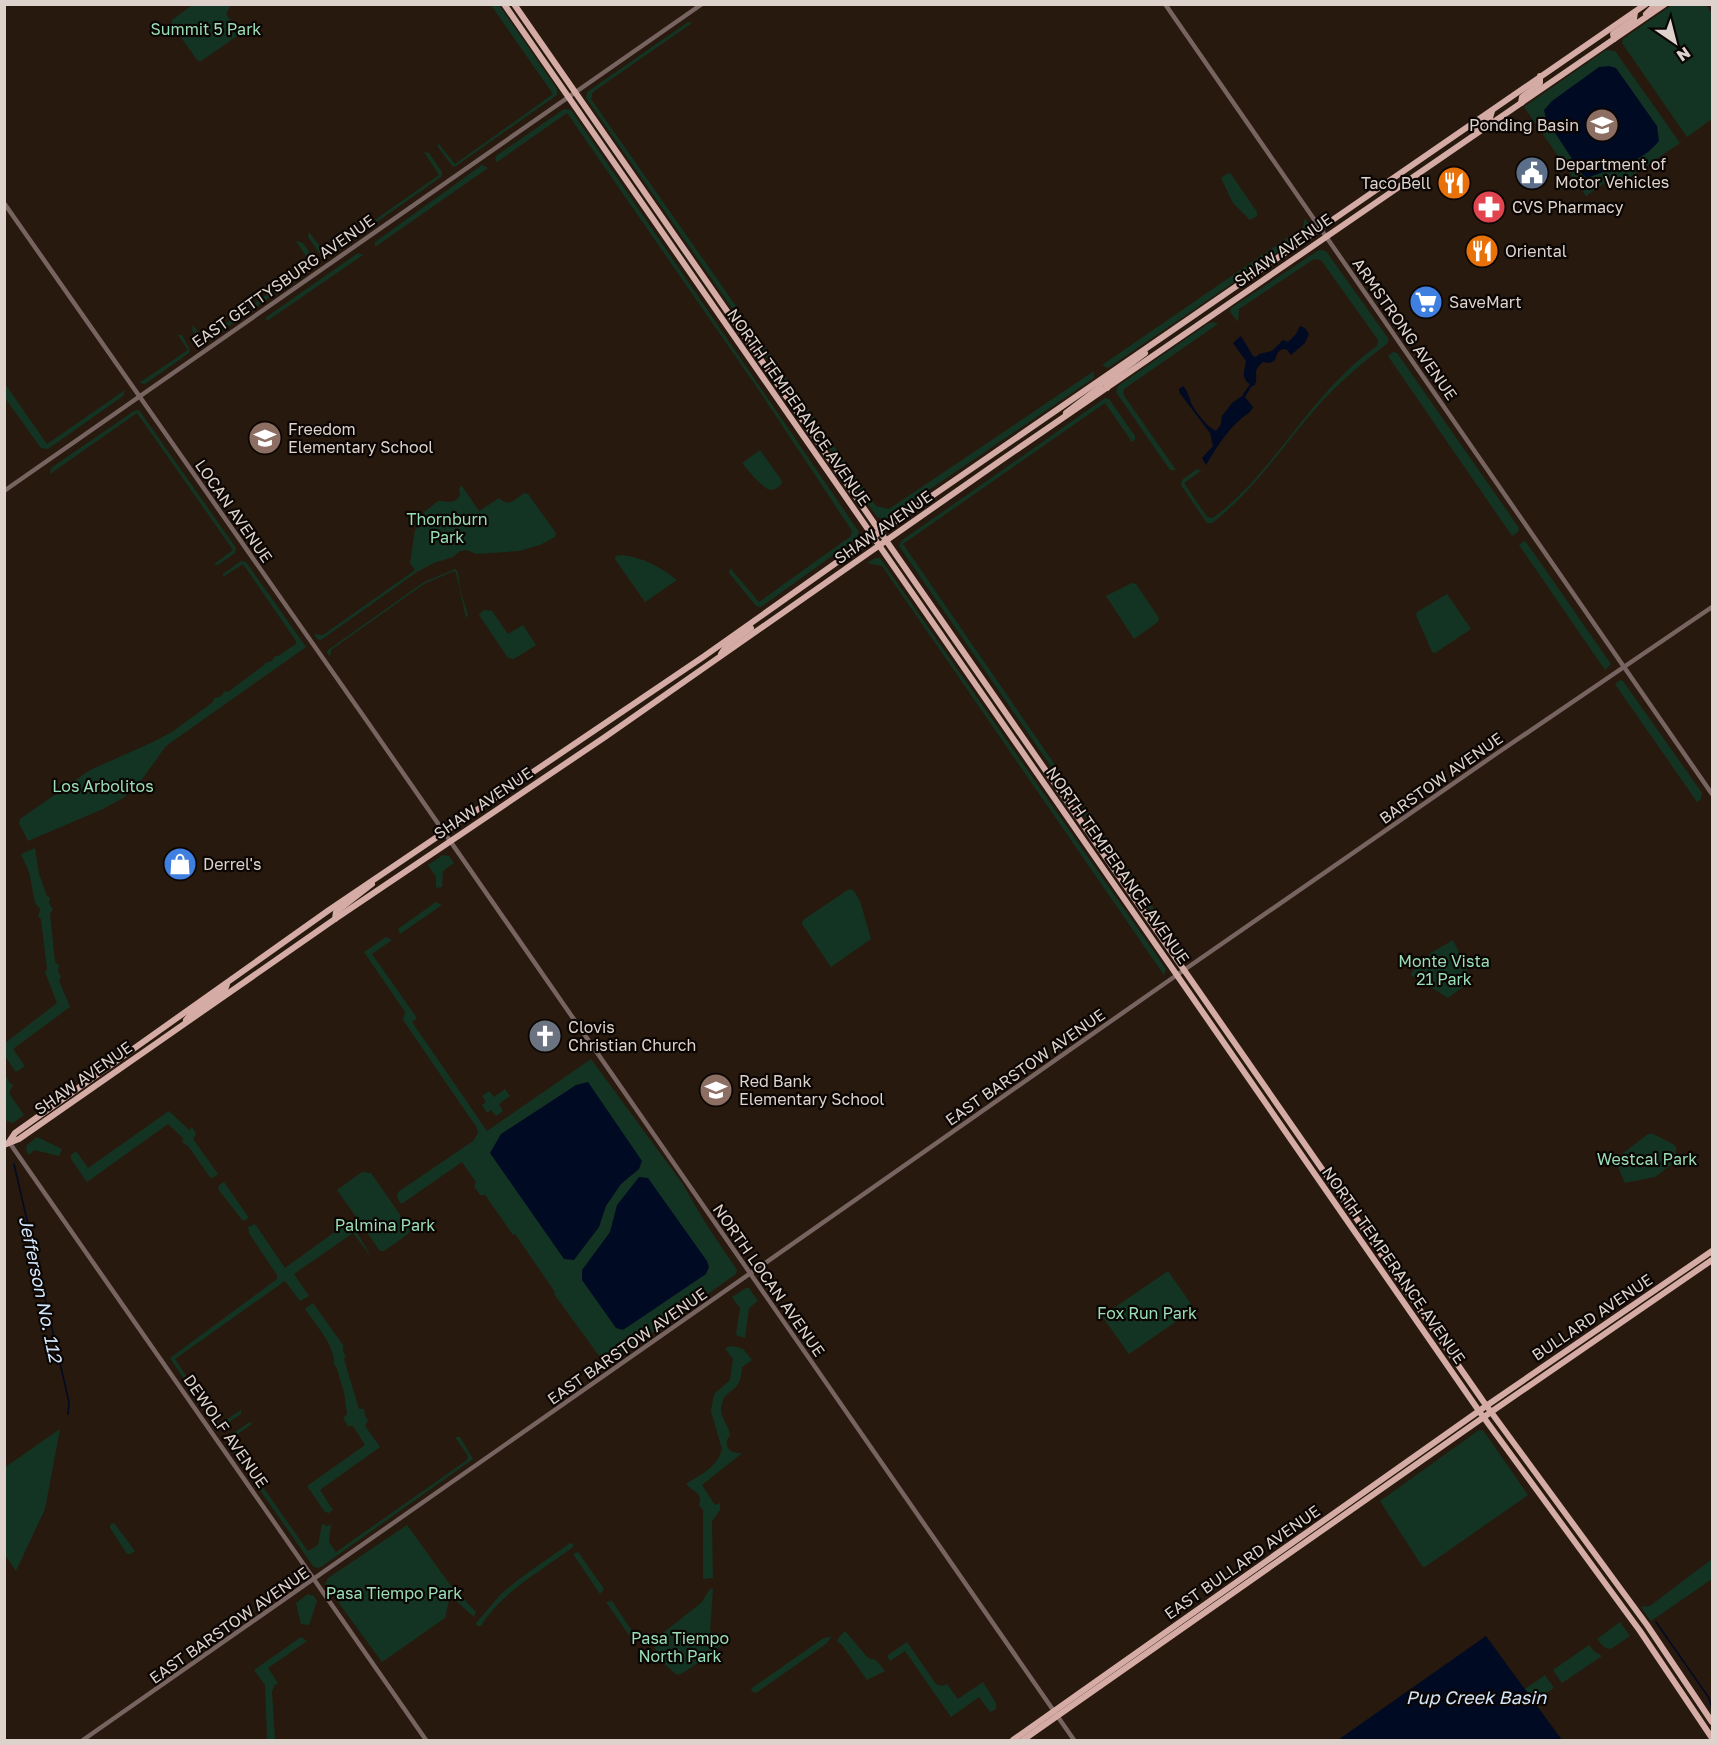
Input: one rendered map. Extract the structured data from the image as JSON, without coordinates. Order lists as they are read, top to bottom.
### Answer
{
  "streets": {
    "main road": [
      "SHAW AVENUE",
      "NORTH TEMPERANCE AVENUE",
      "BULLARD AVENUE",
      "EAST BULLARD AVENUE"
    ],
    "street": [
      "EAST GETTYSBURG AVENUE",
      "ARMSTRONG AVENUE",
      "LOCAN AVENUE",
      "BARSTOW AVENUE",
      "EAST BARSTOW AVENUE",
      "NORTH LOCAN AVENUE",
      "DEWOLF AVENUE"
    ]
  },
  "crossings": [
    ["SHAW AVENUE", "ARMSTRONG AVENUE"],
    ["SHAW AVENUE", "NORTH TEMPERANCE AVENUE"],
    ["SHAW AVENUE", "LOCAN AVENUE"],
    ["SHAW AVENUE", "NORTH LOCAN AVENUE"],
    ["SHAW AVENUE", "DEWOLF AVENUE"],
    ["EAST GETTYSBURG AVENUE", "NORTH TEMPERANCE AVENUE"],
    ["EAST GETTYSBURG AVENUE", "LOCAN AVENUE"],
    ["ARMSTRONG AVENUE", "BARSTOW AVENUE"],
    ["NORTH TEMPERANCE AVENUE", "BARSTOW AVENUE"],
    ["NORTH TEMPERANCE AVENUE", "EAST BARSTOW AVENUE"],
    ["NORTH TEMPERANCE AVENUE", "BULLARD AVENUE"],
    ["NORTH TEMPERANCE AVENUE", "EAST BULLARD AVENUE"],
    ["LOCAN AVENUE", "NORTH LOCAN AVENUE"],
    ["BARSTOW AVENUE", "EAST BARSTOW AVENUE"],
    ["EAST BARSTOW AVENUE", "NORTH LOCAN AVENUE"],
    ["EAST BARSTOW AVENUE", "DEWOLF AVENUE"],
    ["NORTH LOCAN AVENUE", "EAST BULLARD AVENUE"],
    ["BULLARD AVENUE", "EAST BULLARD AVENUE"]
  ],
  "water": ["Jefferson No. 112", "Pup Creek Basin"],
  "parks": [
    "Summit 5 Park",
    "Thornburn Park",
    "Los Arbolitos",
    "Monte Vista 21 Park",
    "Westcal Park",
    "Palmina Park",
    "Fox Run Park",
    "Pasa Tiempo Park",
    "Pasa Tiempo North Park"
  ],
  "places": {
    "school or university": ["Ponding Basin", "Freedom Elementary School", "Red Bank Elementary School"],
    "public building": ["Department of Motor Vehicles"],
    "restaurant": ["Taco Bell", "Oriental"],
    "pharmacy": ["CVS Pharmacy"],
    "supermarket": ["SaveMart"],
    "shop": ["Derrel's"],
    "church": ["Clovis Christian Church"]
  },
  "north": "bottom right"
}
